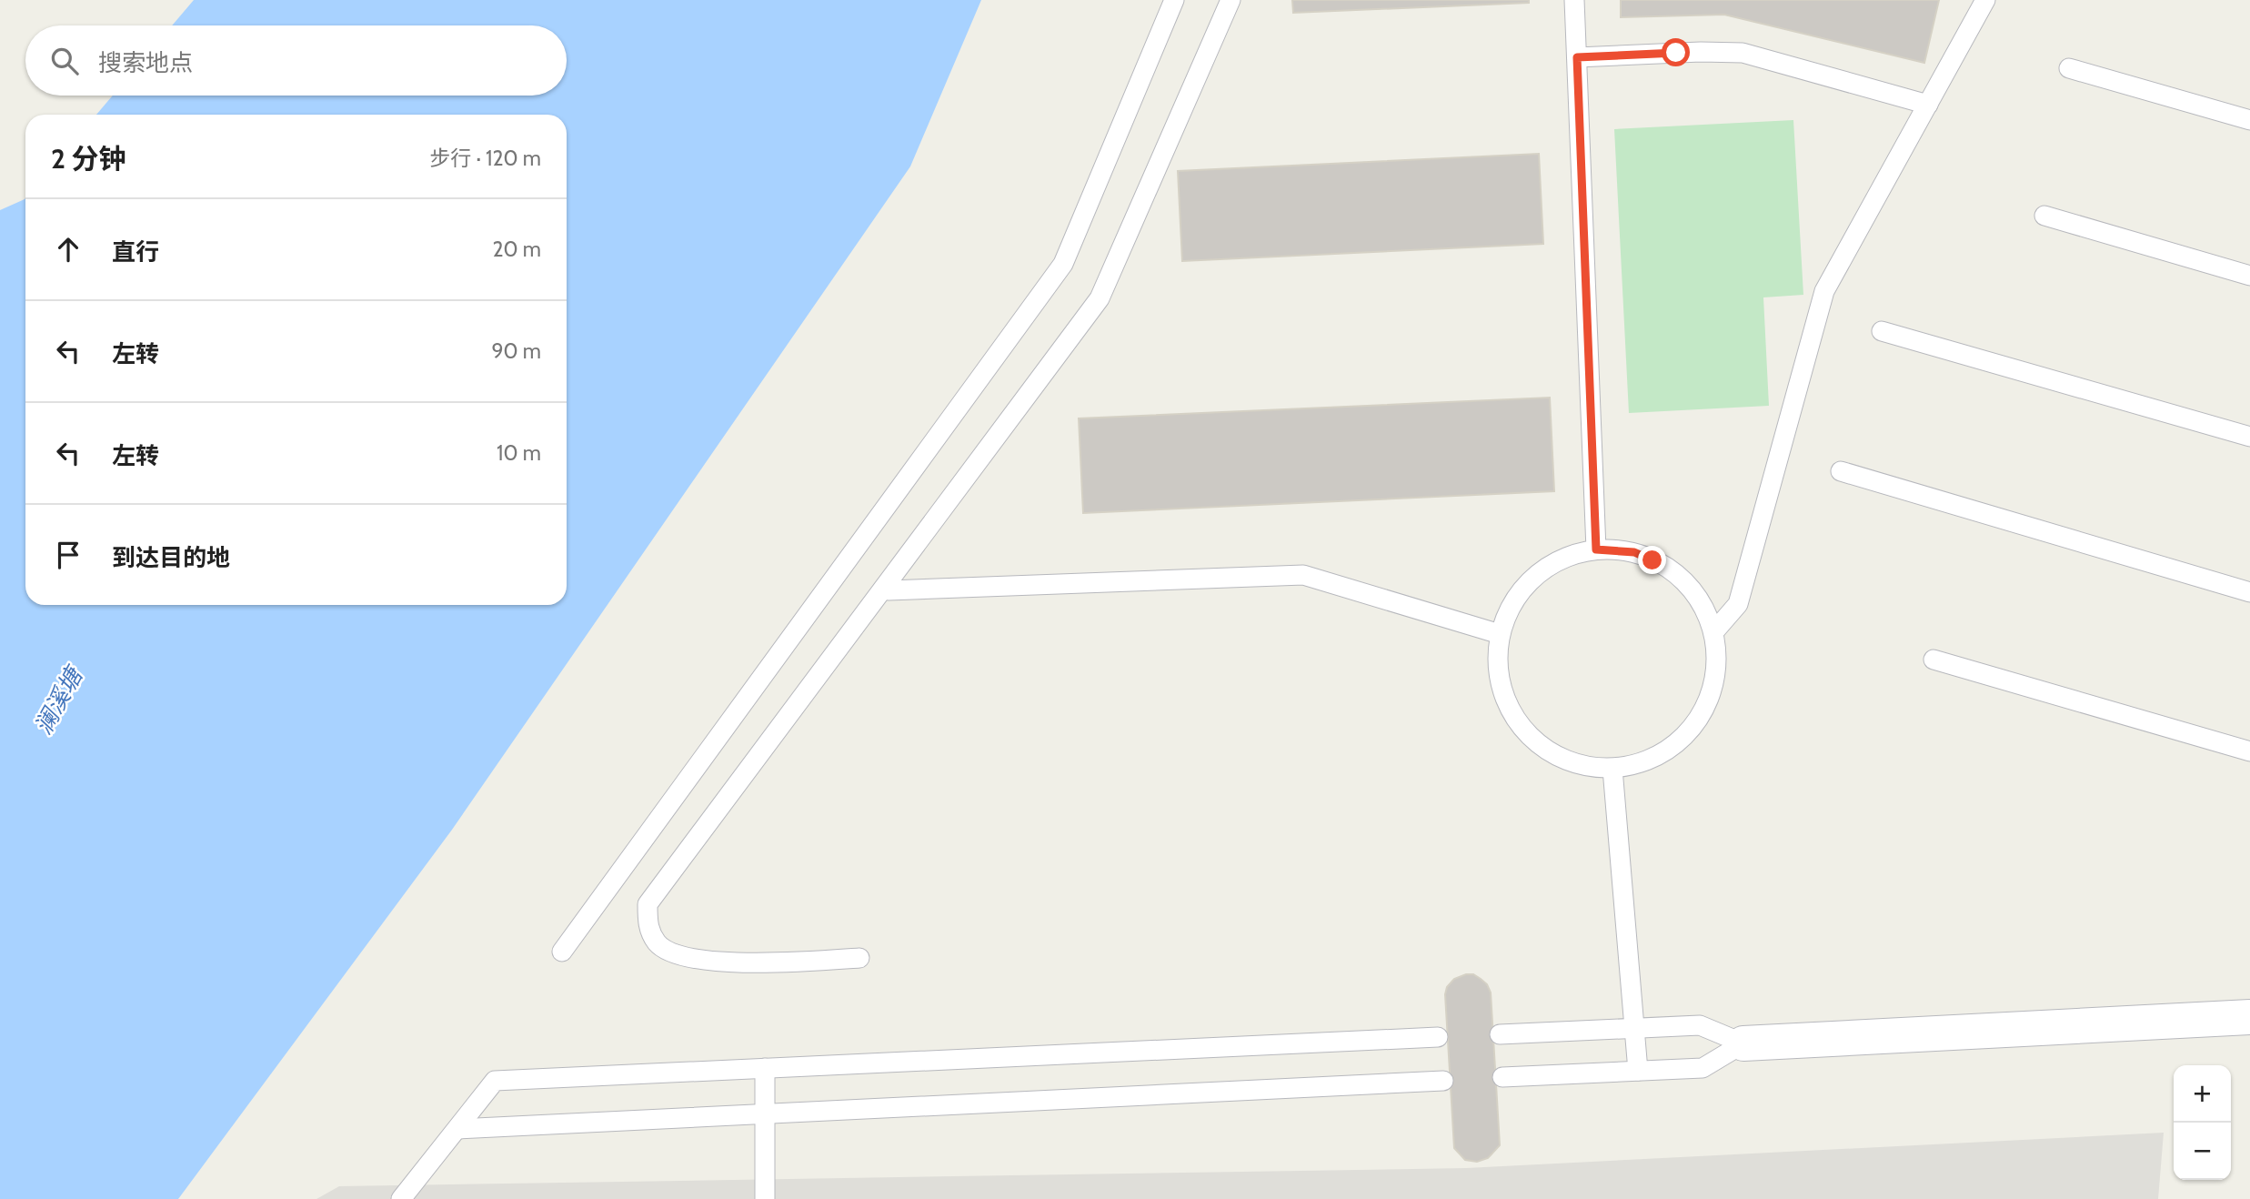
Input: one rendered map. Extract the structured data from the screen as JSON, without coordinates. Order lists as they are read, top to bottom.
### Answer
{
  "water": ["澜溪塘"],
  "page": {
    "search": "搜索地点",
    "heading": ["2 分钟", "步行 · 120 m"],
    "list": [
      ["直行", "20 m"],
      ["左转", "90 m"],
      ["左转", "10 m"],
      "到达目的地"
    ],
    "map_buttons": ["+", "−"]
  }
}
